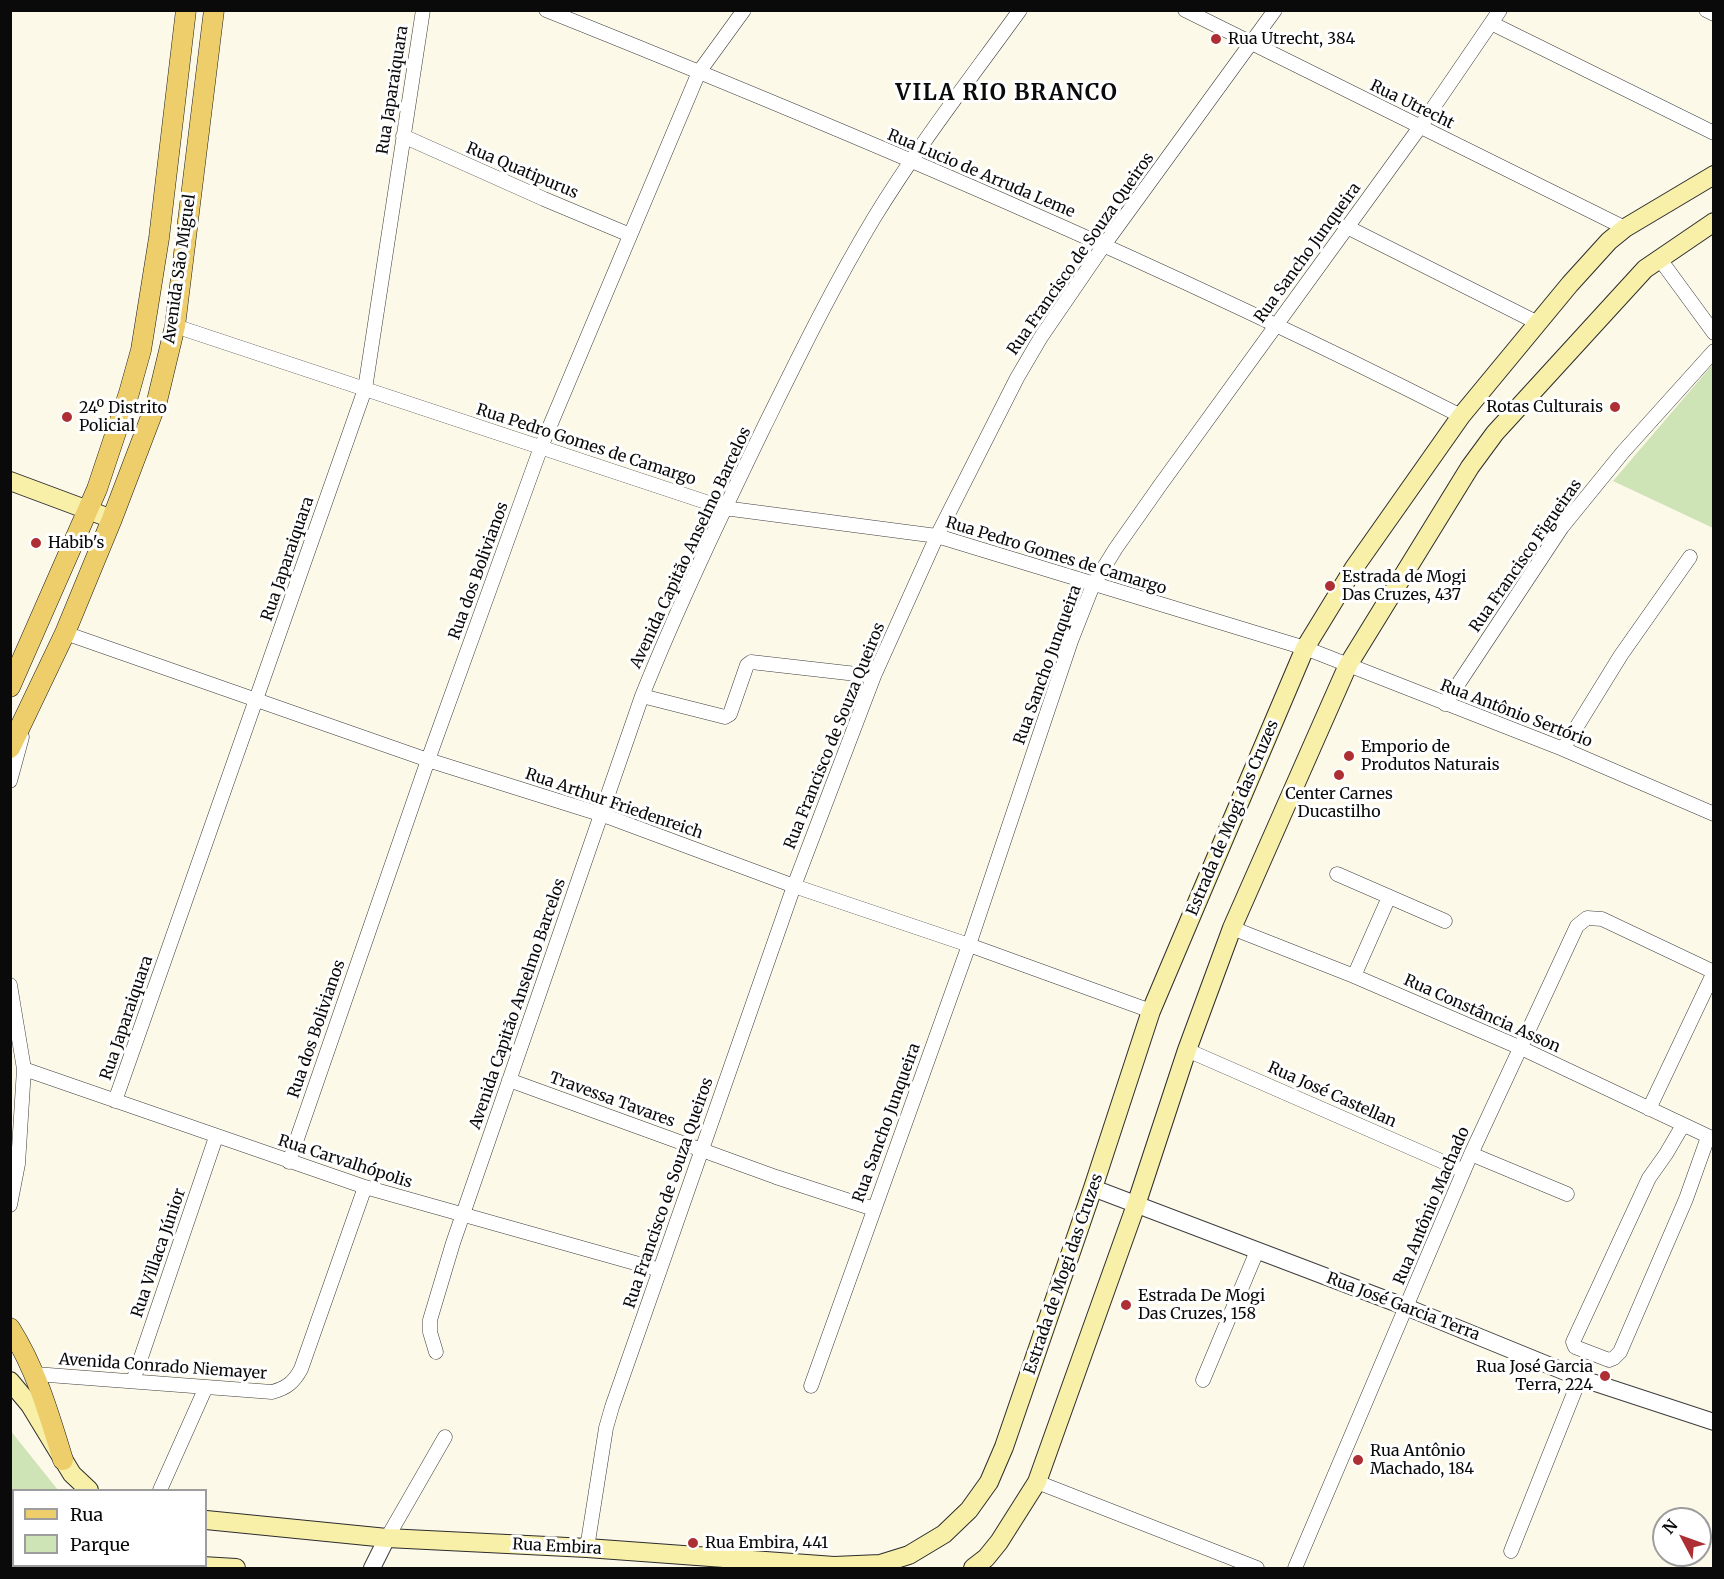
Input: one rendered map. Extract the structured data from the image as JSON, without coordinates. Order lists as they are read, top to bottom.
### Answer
{
  "streets": {
    "main road": ["Avenida São Miguel", "Estrada de Mogi das Cruzes", "Rua Embira"],
    "street": [
      "Rua Japaraiquara",
      "Rua Utrecht",
      "Rua Quatipurus",
      "Rua Lucio de Arruda Leme",
      "Rua Sancho Junqueira",
      "Rua Francisco de Souza Queiros",
      "Rua Pedro Gomes de Camargo",
      "Avenida Capitão Anselmo Barcelos",
      "Rua Francisco Figueiras",
      "Rua dos Bolivianos",
      "Rua Antônio Sertório",
      "Rua Arthur Friedenreich",
      "Rua Constância Asson",
      "Rua José Castellan",
      "Travessa Tavares",
      "Rua Carvalhópolis",
      "Rua Antônio Machado",
      "Rua Villaca Júnior",
      "Rua José Garcia Terra",
      "Avenida Conrado Niemayer"
    ]
  },
  "crossings": [
    ["Rua Japaraiquara", "Rua Quatipurus"],
    ["Rua Japaraiquara", "Rua Pedro Gomes de Camargo"],
    ["Rua Japaraiquara", "Rua Arthur Friedenreich"],
    ["Rua Japaraiquara", "Rua Carvalhópolis"],
    ["Rua Utrecht", "Rua Sancho Junqueira"],
    ["Rua Utrecht", "Rua Francisco de Souza Queiros"],
    ["Rua Utrecht", "Estrada de Mogi das Cruzes"],
    ["Rua Quatipurus", "Rua dos Bolivianos"],
    ["Rua Lucio de Arruda Leme", "Rua Sancho Junqueira"],
    ["Rua Lucio de Arruda Leme", "Rua Francisco de Souza Queiros"],
    ["Rua Lucio de Arruda Leme", "Avenida Capitão Anselmo Barcelos"],
    ["Rua Lucio de Arruda Leme", "Rua dos Bolivianos"],
    ["Rua Lucio de Arruda Leme", "Estrada de Mogi das Cruzes"],
    ["Rua Sancho Junqueira", "Rua Pedro Gomes de Camargo"],
    ["Rua Sancho Junqueira", "Rua Arthur Friedenreich"],
    ["Rua Sancho Junqueira", "Travessa Tavares"],
    ["Rua Francisco de Souza Queiros", "Rua Pedro Gomes de Camargo"],
    ["Rua Francisco de Souza Queiros", "Rua Arthur Friedenreich"],
    ["Rua Francisco de Souza Queiros", "Travessa Tavares"],
    ["Rua Francisco de Souza Queiros", "Rua Carvalhópolis"],
    ["Rua Francisco de Souza Queiros", "Rua Embira"],
    ["Avenida São Miguel", "Rua Pedro Gomes de Camargo"],
    ["Avenida São Miguel", "Rua Arthur Friedenreich"],
    ["Rua Pedro Gomes de Camargo", "Avenida Capitão Anselmo Barcelos"],
    ["Rua Pedro Gomes de Camargo", "Rua dos Bolivianos"],
    ["Rua Pedro Gomes de Camargo", "Rua Antônio Sertório"],
    ["Rua Pedro Gomes de Camargo", "Estrada de Mogi das Cruzes"],
    ["Avenida Capitão Anselmo Barcelos", "Rua Arthur Friedenreich"],
    ["Avenida Capitão Anselmo Barcelos", "Travessa Tavares"],
    ["Avenida Capitão Anselmo Barcelos", "Rua Carvalhópolis"],
    ["Rua Francisco Figueiras", "Rua Antônio Sertório"],
    ["Rua dos Bolivianos", "Rua Arthur Friedenreich"],
    ["Rua dos Bolivianos", "Rua Carvalhópolis"],
    ["Rua Antônio Sertório", "Estrada de Mogi das Cruzes"],
    ["Rua Arthur Friedenreich", "Estrada de Mogi das Cruzes"],
    ["Estrada de Mogi das Cruzes", "Rua José Garcia Terra"],
    ["Estrada de Mogi das Cruzes", "Rua Embira"],
    ["Rua Constância Asson", "Rua Antônio Machado"],
    ["Rua José Castellan", "Rua Antônio Machado"],
    ["Rua Carvalhópolis", "Rua Villaca Júnior"],
    ["Rua Carvalhópolis", "Avenida Conrado Niemayer"],
    ["Rua Antônio Machado", "Rua José Garcia Terra"],
    ["Rua Villaca Júnior", "Avenida Conrado Niemayer"]
  ],
  "districts": ["VILA RIO BRANCO"],
  "places": [
    "Rua Utrecht, 384",
    "Rotas Culturais",
    "24º Distrito Policial",
    "Habib's",
    "Estrada de Mogi Das Cruzes, 437",
    "Emporio de Produtos Naturais",
    "Center Carnes Ducastilho",
    "Estrada De Mogi Das Cruzes, 158",
    "Rua José Garcia Terra, 224",
    "Rua Antônio Machado, 184",
    "Rua Embira, 441"
  ],
  "legend": ["Rua", "Parque"],
  "north": "top left"
}
